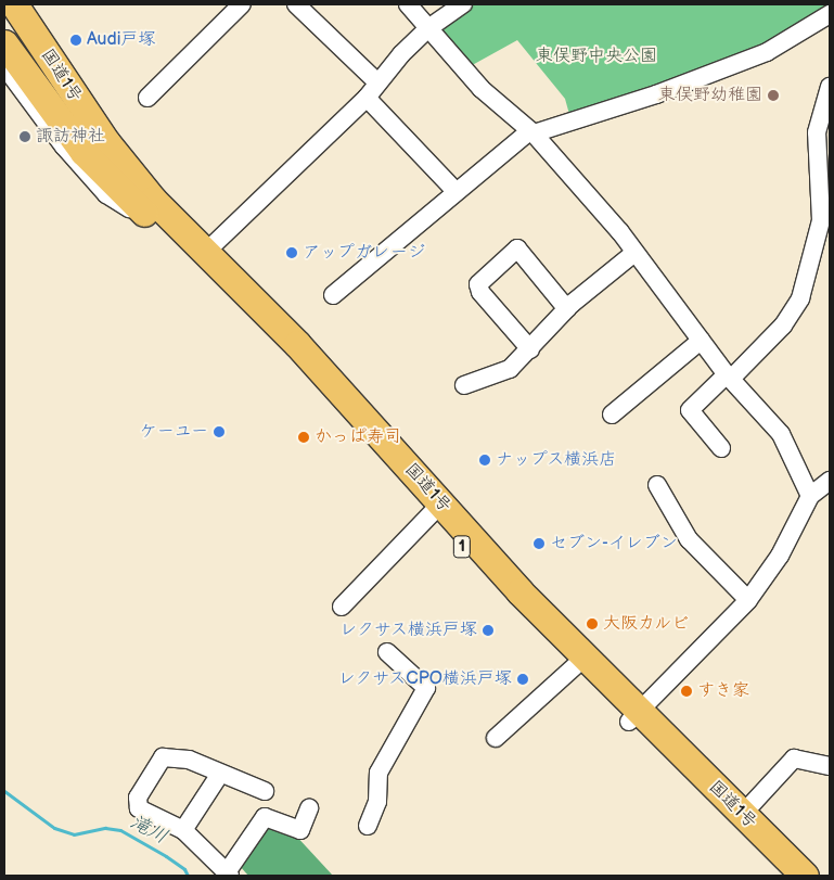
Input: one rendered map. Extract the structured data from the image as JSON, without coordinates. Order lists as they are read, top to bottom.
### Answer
{
  "streets": {
    "highway": ["国道1号", "1"]
  },
  "crossings": [
    ["国道1号", "1"]
  ],
  "water": ["滝川"],
  "parks": ["東俣野中央公園"],
  "places": [
    "Audi戸塚",
    "東俣野幼稚園",
    "諏訪神社",
    "アップガレージ",
    "ケーユー",
    "かっぱ寿司",
    "ナップス横浜店",
    "セブン-イレブン",
    "大阪カルビ",
    "レクサス横浜戸塚",
    "レクサスCPO横浜戸塚",
    "すき家"
  ]
}
